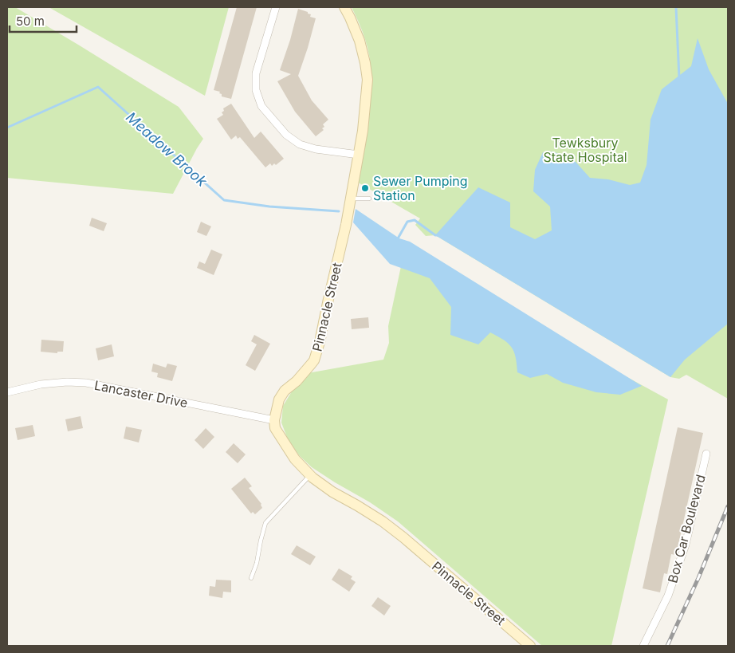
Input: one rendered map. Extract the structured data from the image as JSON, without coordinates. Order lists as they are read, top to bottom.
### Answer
{
  "streets": {
    "street": ["Pinnacle Street", "Lancaster Drive", "Box Car Boulevard"]
  },
  "crossings": [
    ["Pinnacle Street", "Lancaster Drive"]
  ],
  "water": ["Meadow Brook"],
  "parks": ["Tewksbury State Hospital"],
  "places": ["Sewer Pumping Station"],
  "scale_bar": "50 m"
}
